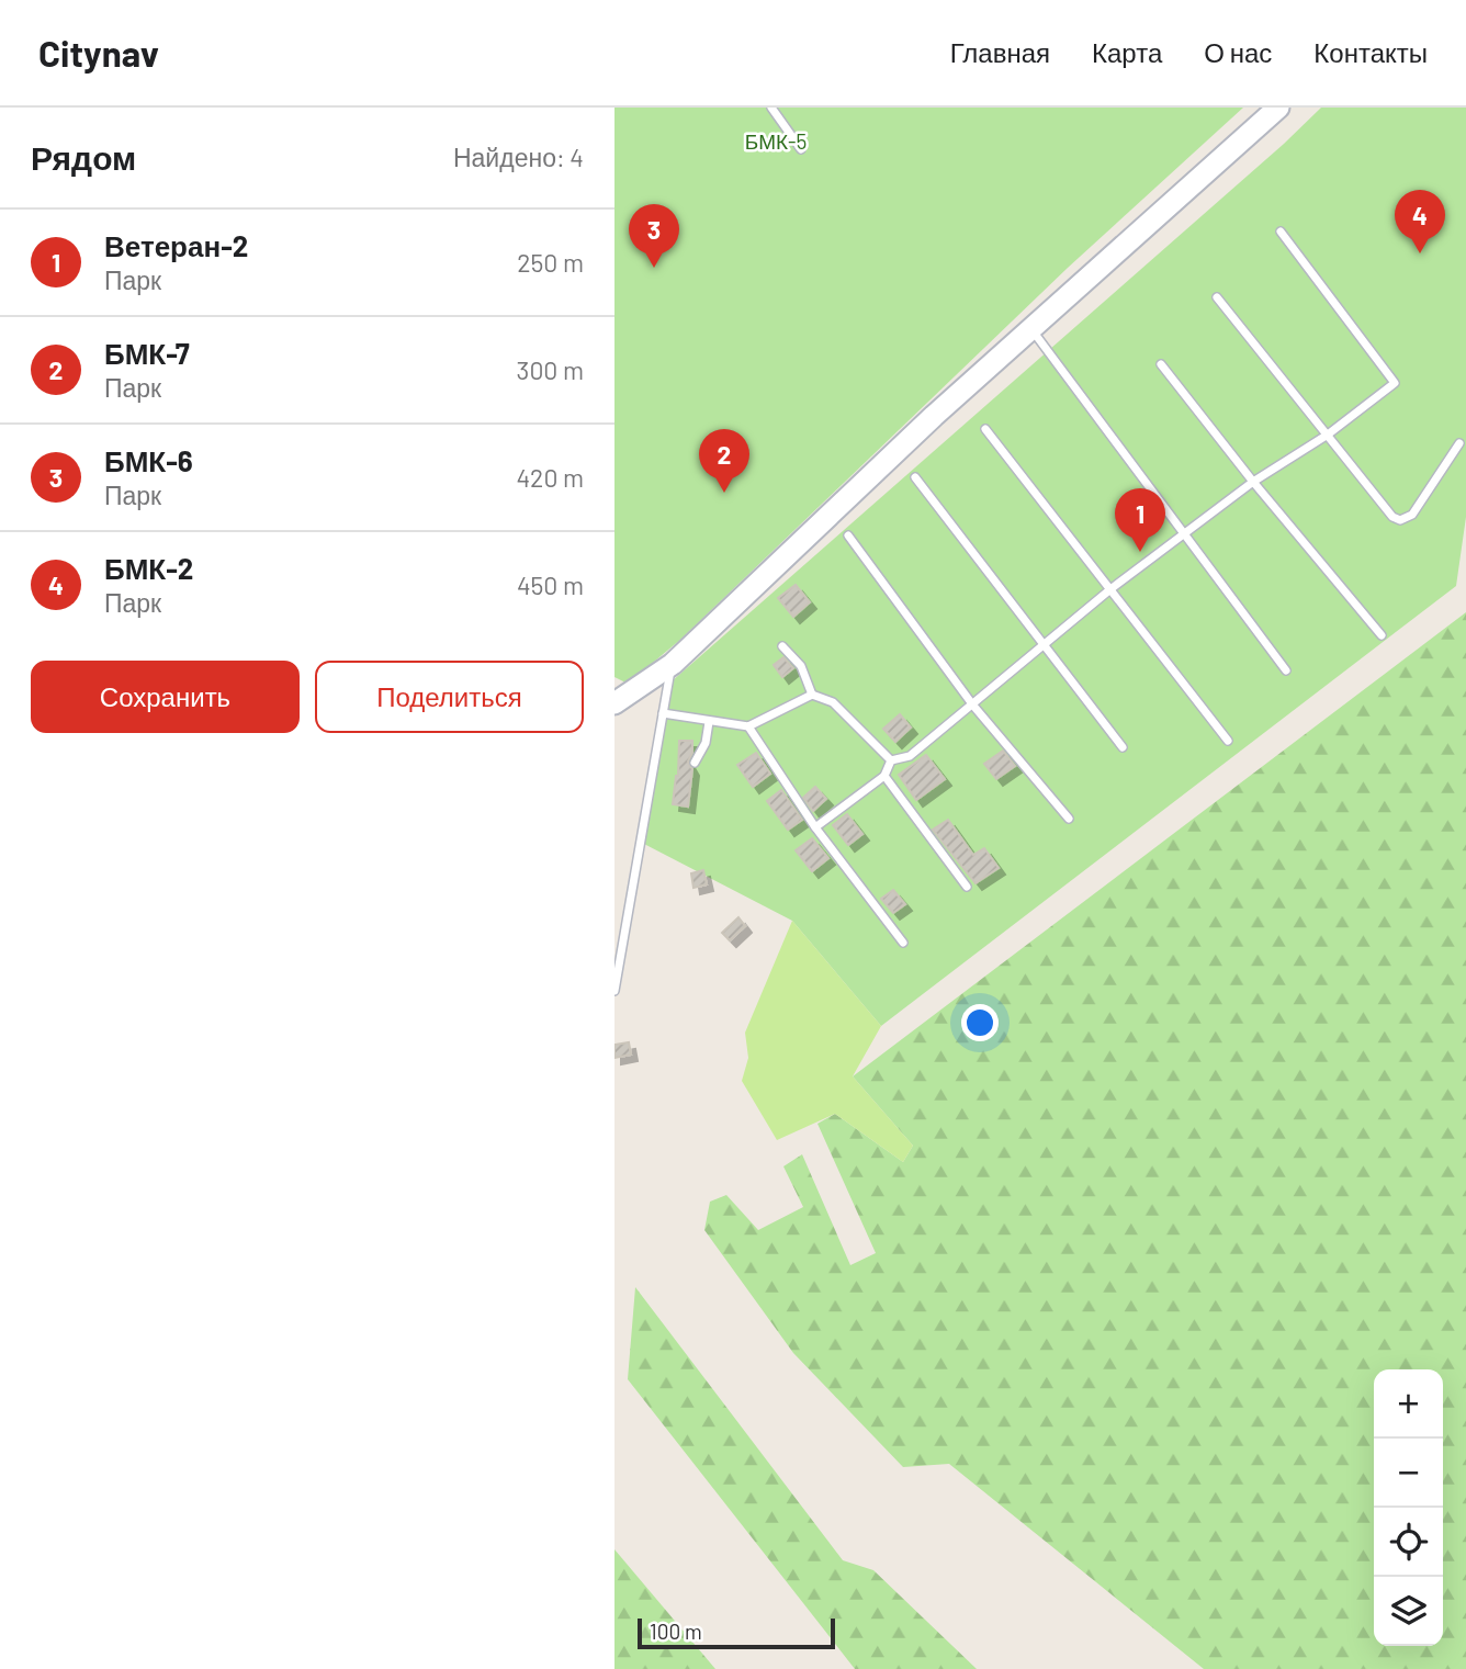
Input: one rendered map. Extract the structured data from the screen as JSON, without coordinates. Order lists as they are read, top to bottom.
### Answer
{
  "parks": ["БМК-5"],
  "scale_bar": "100 m",
  "page": {
    "header": "Citynav",
    "nav": [
      "Главная",
      "Карта",
      "О нас",
      "Контакты"
    ],
    "heading": ["Рядом", "Найдено: 4"],
    "pins": [
      "4",
      "3",
      "2",
      "1"
    ],
    "list": [
      {
        "mark": "1",
        "name": "Ветеран-2",
        "note": "Парк",
        "value": "250 m"
      },
      {
        "mark": "2",
        "name": "БМК-7",
        "note": "Парк",
        "value": "300 m"
      },
      {
        "mark": "3",
        "name": "БМК-6",
        "note": "Парк",
        "value": "420 m"
      },
      {
        "mark": "4",
        "name": "БМК-2",
        "note": "Парк",
        "value": "450 m"
      }
    ],
    "buttons": ["Сохранить", "Поделиться"],
    "map_buttons": ["+", "−"],
    "scale": "100 m"
  }
}
